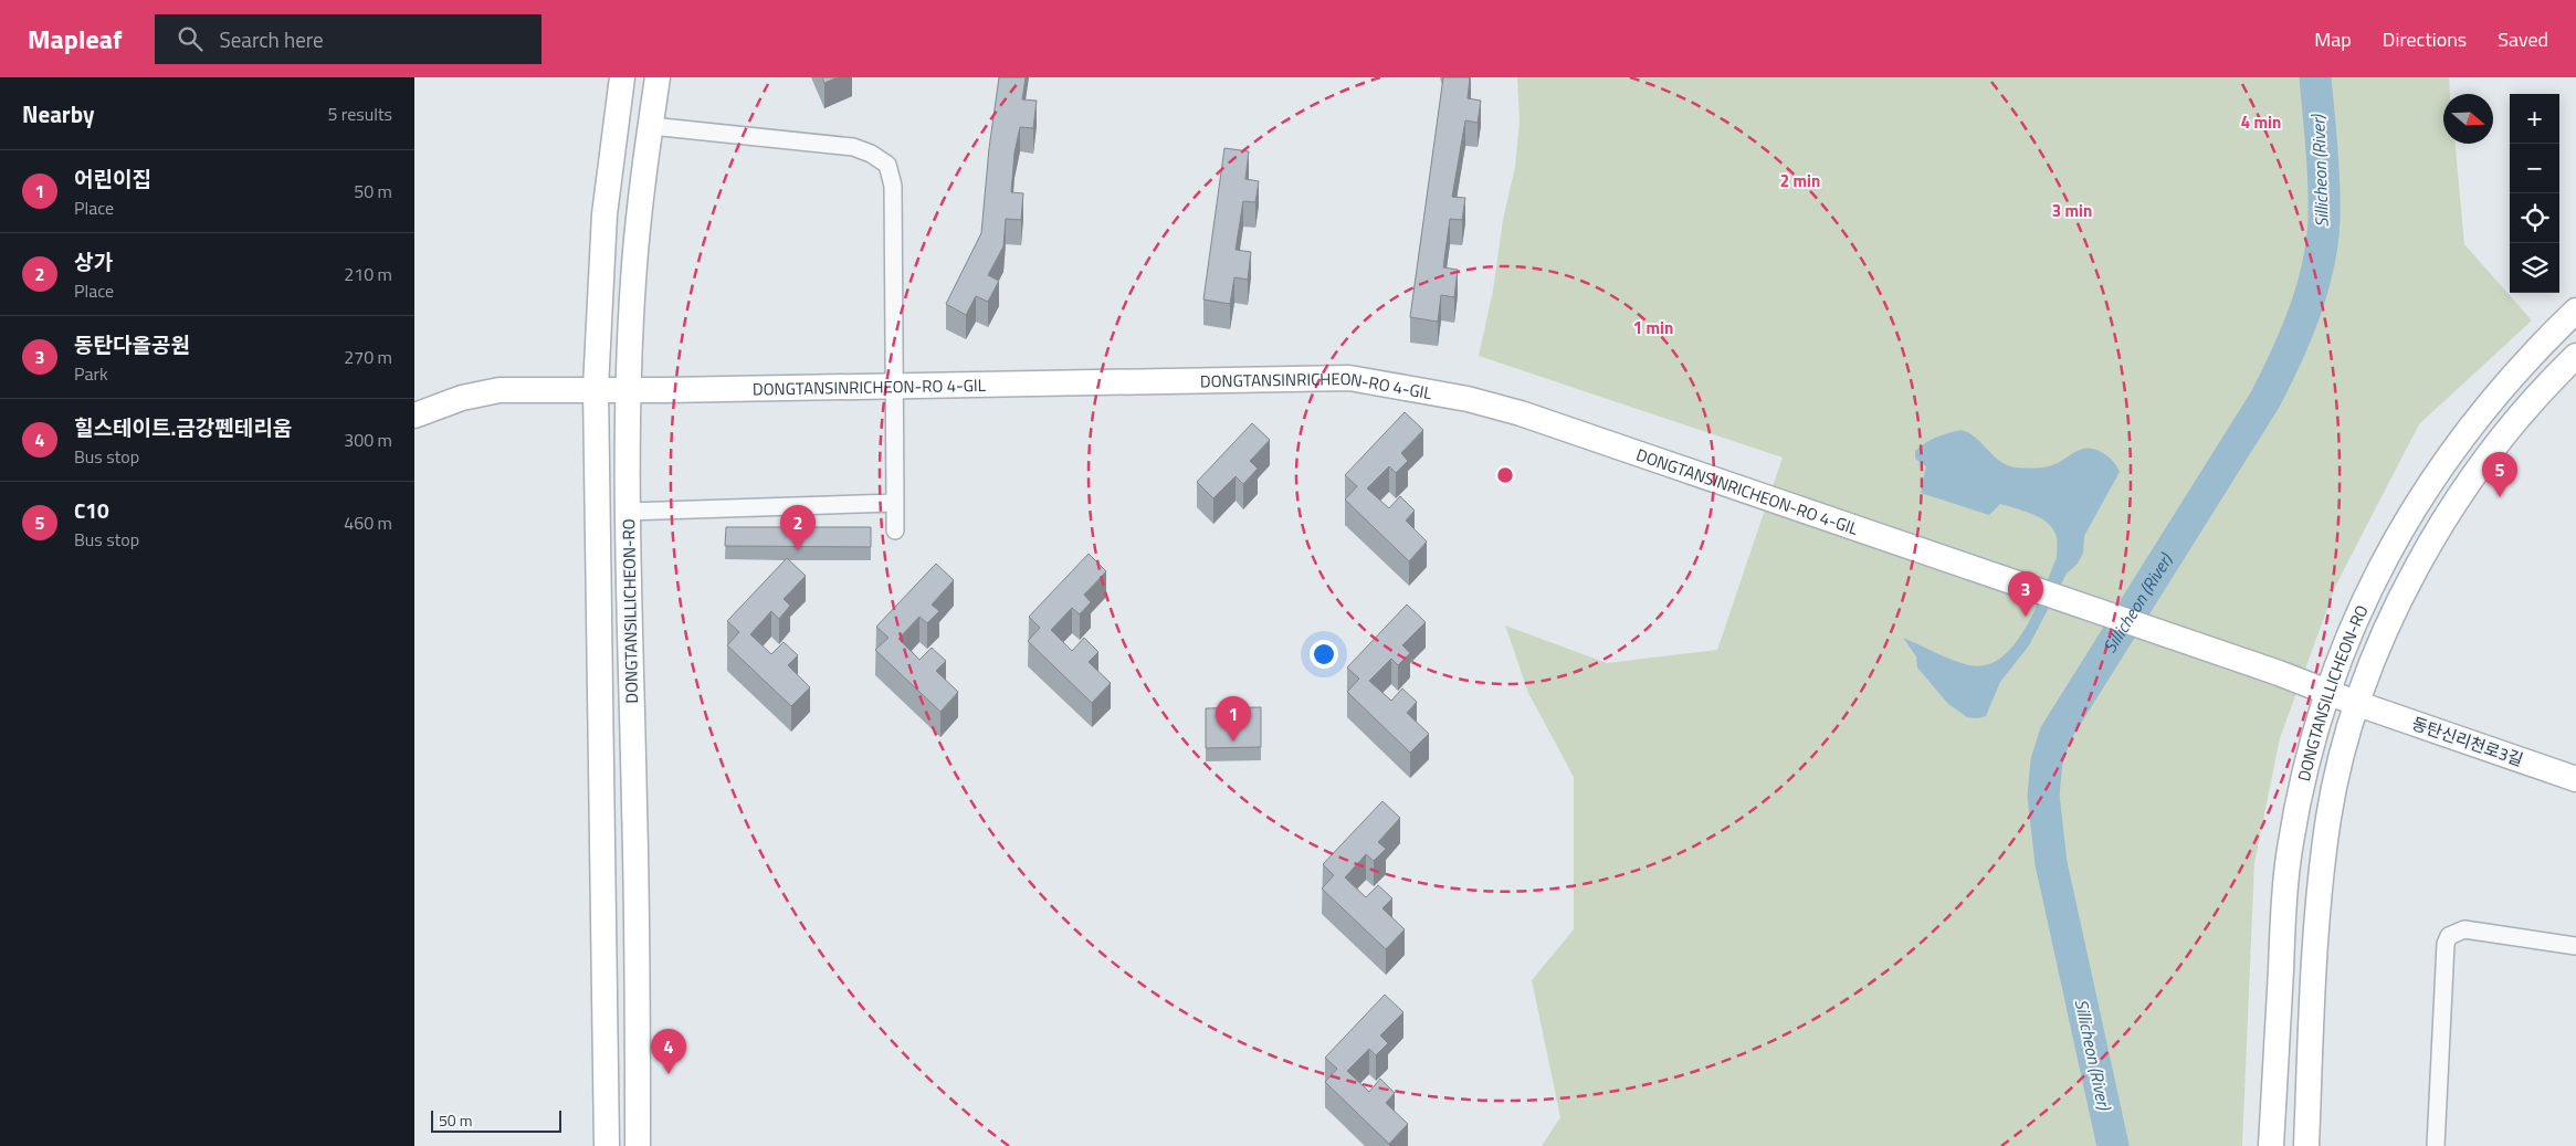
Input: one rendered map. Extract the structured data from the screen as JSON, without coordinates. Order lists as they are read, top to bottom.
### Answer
{
  "streets": {
    "main road": ["DONGTANSINRICHEON-RO 4-GIL", "DONGTANSILLICHEON-RO", "동탄신리천로3길"]
  },
  "crossings": [
    ["DONGTANSINRICHEON-RO 4-GIL", "DONGTANSILLICHEON-RO"],
    ["DONGTANSINRICHEON-RO 4-GIL", "동탄신리천로3길"],
    ["DONGTANSILLICHEON-RO", "동탄신리천로3길"]
  ],
  "water": ["Sillicheon (River)"],
  "scale_bar": "50 m",
  "north": "right",
  "page": {
    "header": "Mapleaf",
    "search": "Search here",
    "nav": ["Map", "Directions", "Saved"],
    "heading": ["Nearby", "5 results"],
    "map_buttons": ["+", "−"],
    "list": [
      {
        "mark": "1",
        "name": "어린이집",
        "note": "Place",
        "value": "50 m"
      },
      {
        "mark": "2",
        "name": "상가",
        "note": "Place",
        "value": "210 m"
      },
      {
        "mark": "3",
        "name": "동탄다올공원",
        "note": "Park",
        "value": "270 m"
      },
      {
        "mark": "4",
        "name": "힐스테이트.금강펜테리움",
        "note": "Bus stop",
        "value": "300 m"
      },
      {
        "mark": "5",
        "name": "C10",
        "note": "Bus stop",
        "value": "460 m"
      }
    ],
    "pins": [
      "5",
      "2",
      "3",
      "1",
      "4"
    ],
    "scale": "50 m"
  },
  "rings": [
    "4 min",
    "2 min",
    "3 min",
    "1 min"
  ]
}
